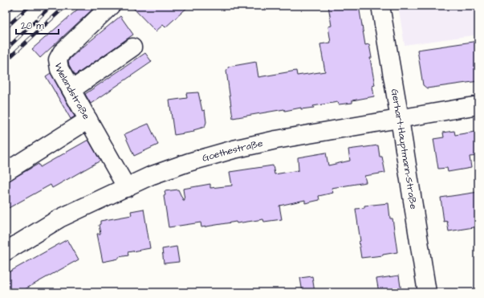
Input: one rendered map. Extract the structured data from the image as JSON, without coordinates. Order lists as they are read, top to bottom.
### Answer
{
  "streets": {
    "street": ["Wielandstraße", "Gerhart-Hauptmann-Straße", "Goethestraße"]
  },
  "crossings": [
    ["Wielandstraße", "Goethestraße"],
    ["Gerhart-Hauptmann-Straße", "Goethestraße"]
  ],
  "scale_bar": "20 m"
}
